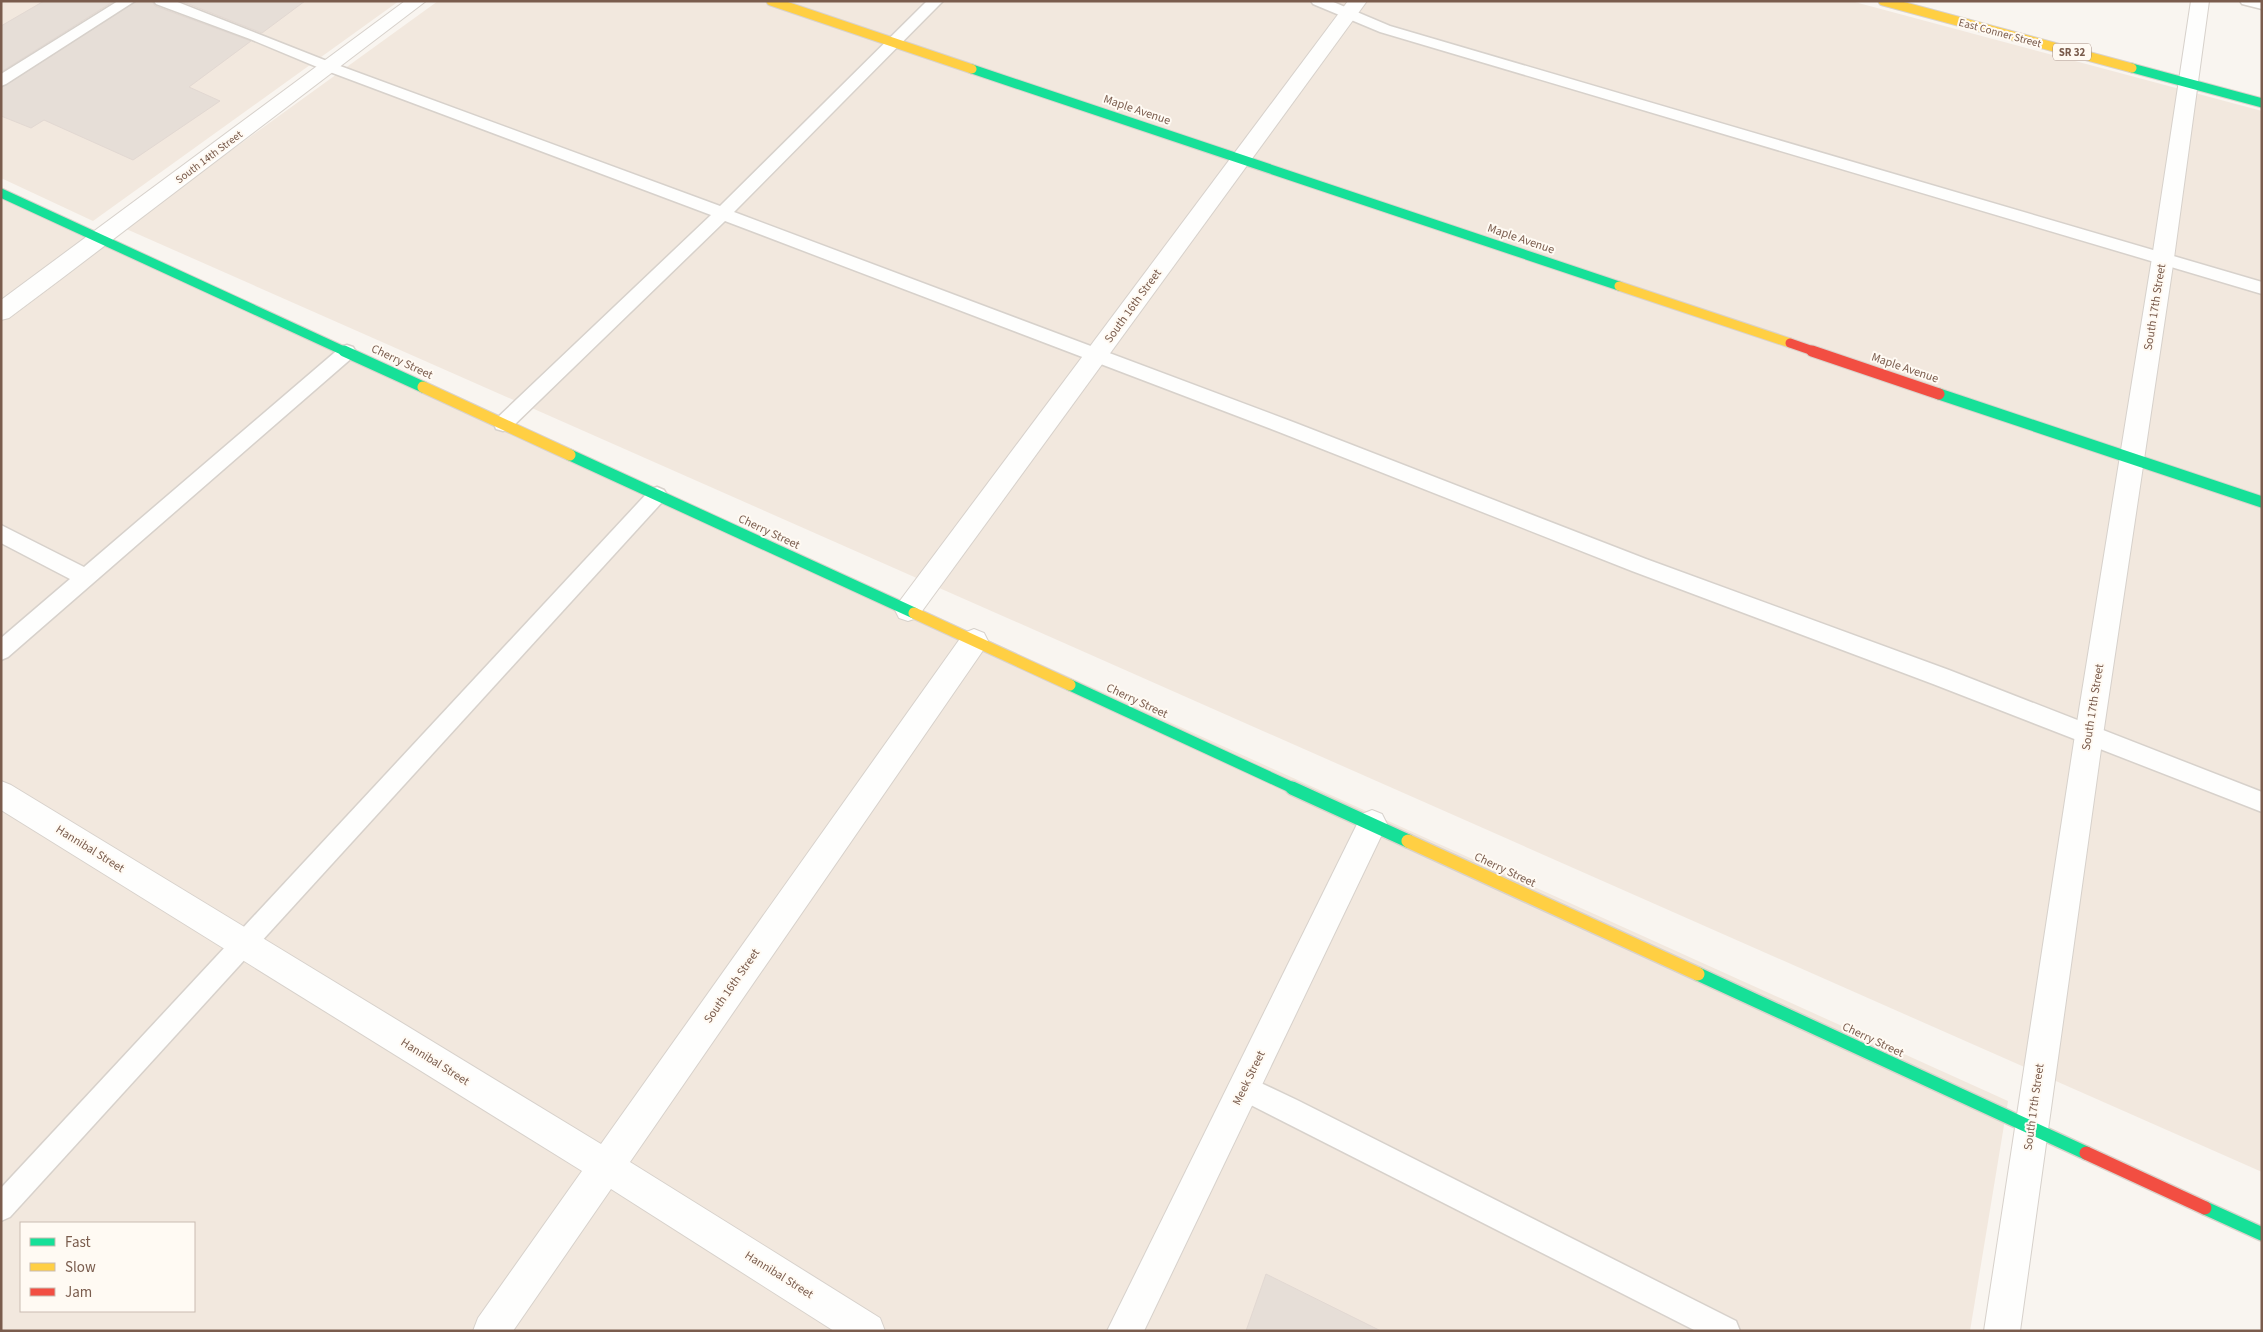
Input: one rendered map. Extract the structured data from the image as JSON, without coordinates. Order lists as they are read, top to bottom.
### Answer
{
  "streets": {
    "street": [
      "East Conner Street",
      "SR 32",
      "Maple Avenue",
      "South 14th Street",
      "South 16th Street",
      "South 17th Street",
      "Cherry Street",
      "Hannibal Street",
      "Meek Street"
    ]
  },
  "crossings": [
    ["East Conner Street", "South 17th Street"],
    ["Maple Avenue", "South 16th Street"],
    ["Maple Avenue", "South 17th Street"],
    ["South 14th Street", "Cherry Street"],
    ["South 16th Street", "Cherry Street"],
    ["South 16th Street", "Hannibal Street"],
    ["South 17th Street", "Cherry Street"],
    ["Cherry Street", "Meek Street"]
  ],
  "legend": ["Fast", "Slow", "Jam"]
}
